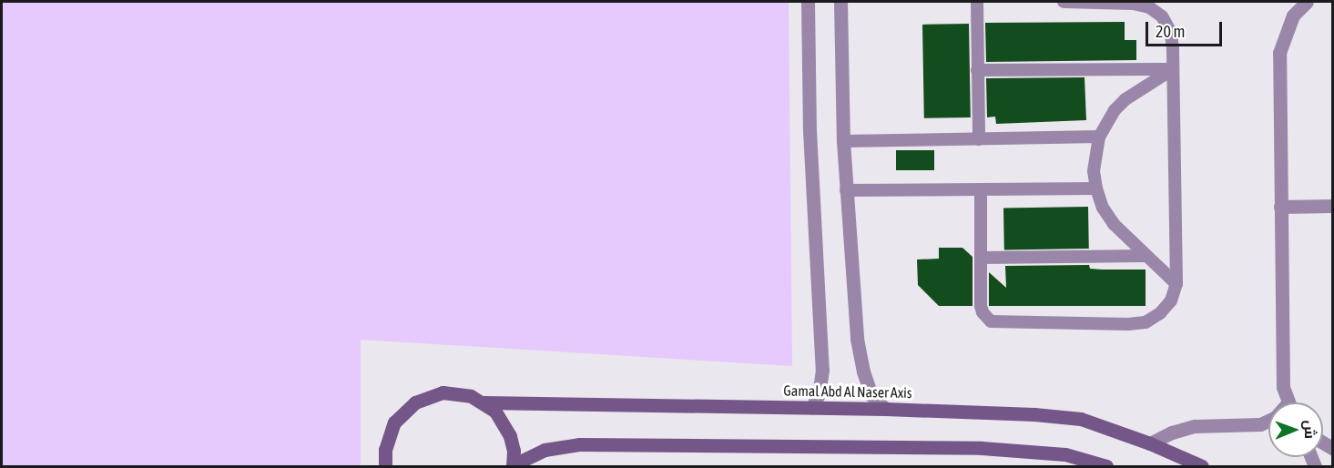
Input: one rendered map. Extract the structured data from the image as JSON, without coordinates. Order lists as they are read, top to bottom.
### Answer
{
  "streets": {
    "street": ["Gamal Abd Al Naser Axis"]
  },
  "scale_bar": "20 m",
  "north": "right"
}
